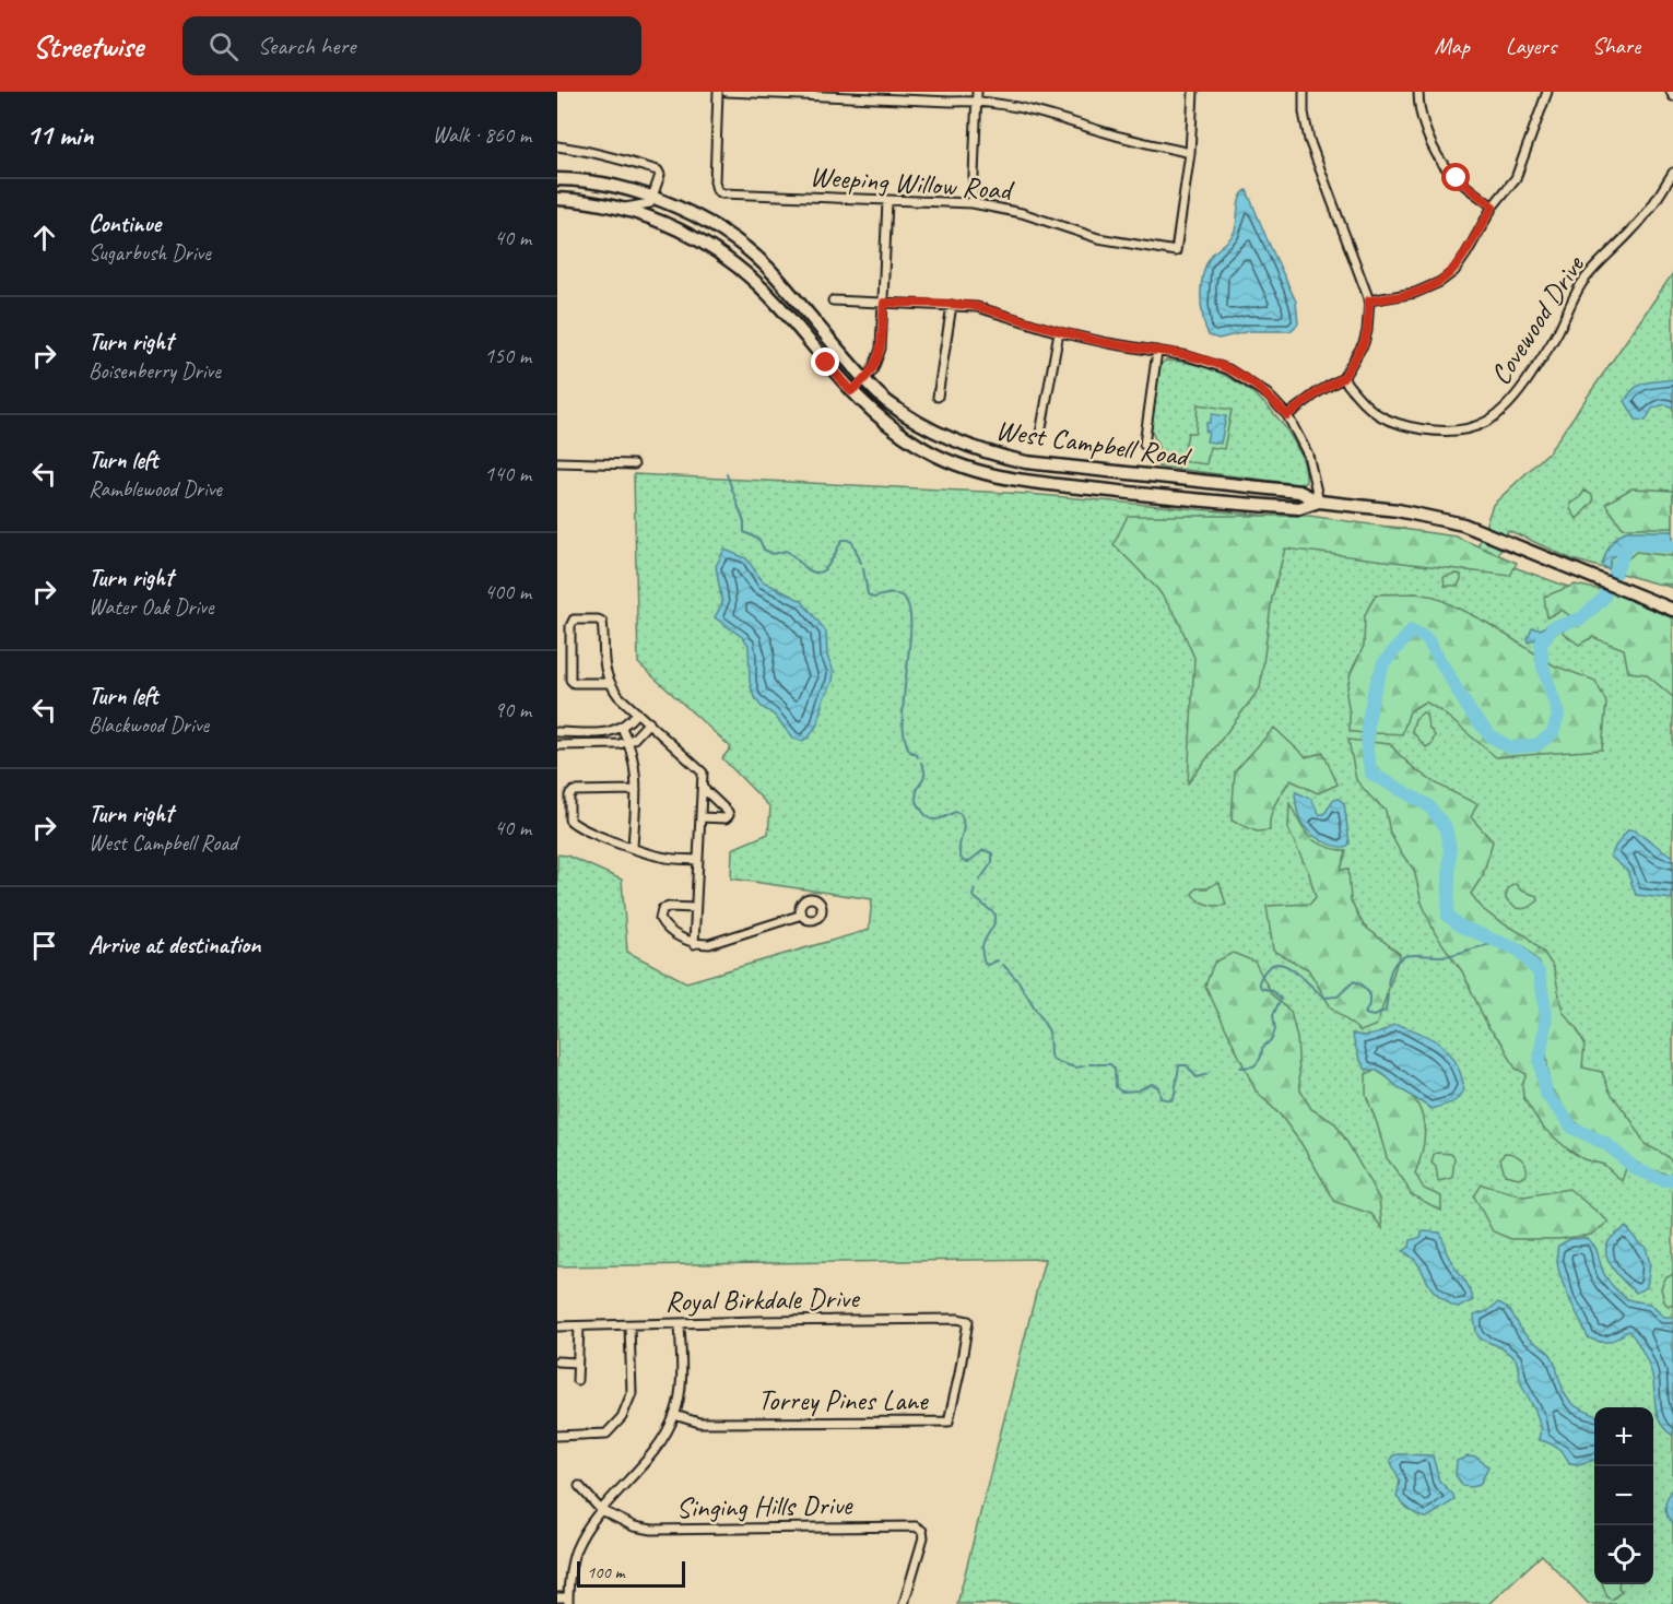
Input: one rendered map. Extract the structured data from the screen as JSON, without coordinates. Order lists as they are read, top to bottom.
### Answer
{
  "streets": {
    "main road": ["West Campbell Road"],
    "street": [
      "Weeping Willow Road",
      "Covewood Drive",
      "Royal Birkdale Drive",
      "Torrey Pines Lane",
      "Singing Hills Drive"
    ]
  },
  "crossings": [
    ["Royal Birkdale Drive", "Torrey Pines Lane"]
  ],
  "scale_bar": "100 m",
  "page": {
    "header": "Streetwise",
    "search": "Search here",
    "nav": ["Map", "Layers", "Share"],
    "heading": ["11 min", "Walk · 860 m"],
    "list": [
      ["Continue", "Sugarbush Drive", "40 m"],
      ["Turn right", "Boisenberry Drive", "150 m"],
      ["Turn left", "Ramblewood Drive", "140 m"],
      ["Turn right", "Water Oak Drive", "400 m"],
      ["Turn left", "Blackwood Drive", "90 m"],
      ["Turn right", "West Campbell Road", "40 m"],
      "Arrive at destination"
    ],
    "map_buttons": ["+", "−"],
    "scale": "100 m"
  }
}
